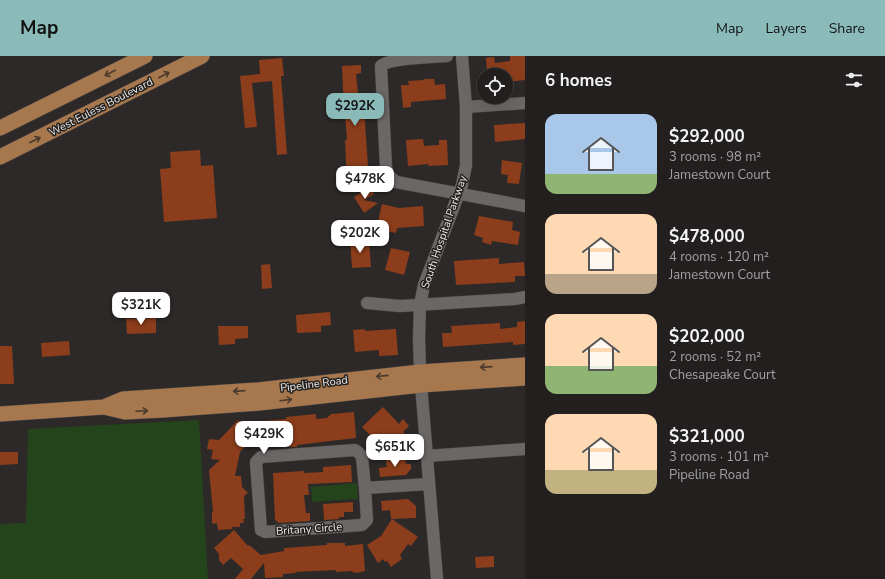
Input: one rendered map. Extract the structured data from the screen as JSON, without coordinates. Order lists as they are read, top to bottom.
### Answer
{
  "streets": {
    "main road": ["West Euless Boulevard", "Pipeline Road"],
    "street": ["South Hospital Parkway", "Britany Circle"]
  },
  "crossings": [
    ["South Hospital Parkway", "Pipeline Road"]
  ],
  "page": {
    "header": "Map",
    "nav": ["Map", "Layers", "Share"],
    "heading": "6 homes",
    "price": [
      "$292K",
      "$478K",
      "$202K",
      "$321K",
      "$429K",
      "$651K"
    ],
    "list": [
      {
        "name": "$292,000",
        "note": "3 rooms · 98 m² · Jamestown Court"
      },
      {
        "name": "$478,000",
        "note": "4 rooms · 120 m² · Jamestown Court"
      },
      {
        "name": "$202,000",
        "note": "2 rooms · 52 m² · Chesapeake Court"
      },
      {
        "name": "$321,000",
        "note": "3 rooms · 101 m² · Pipeline Road"
      }
    ]
  }
}
